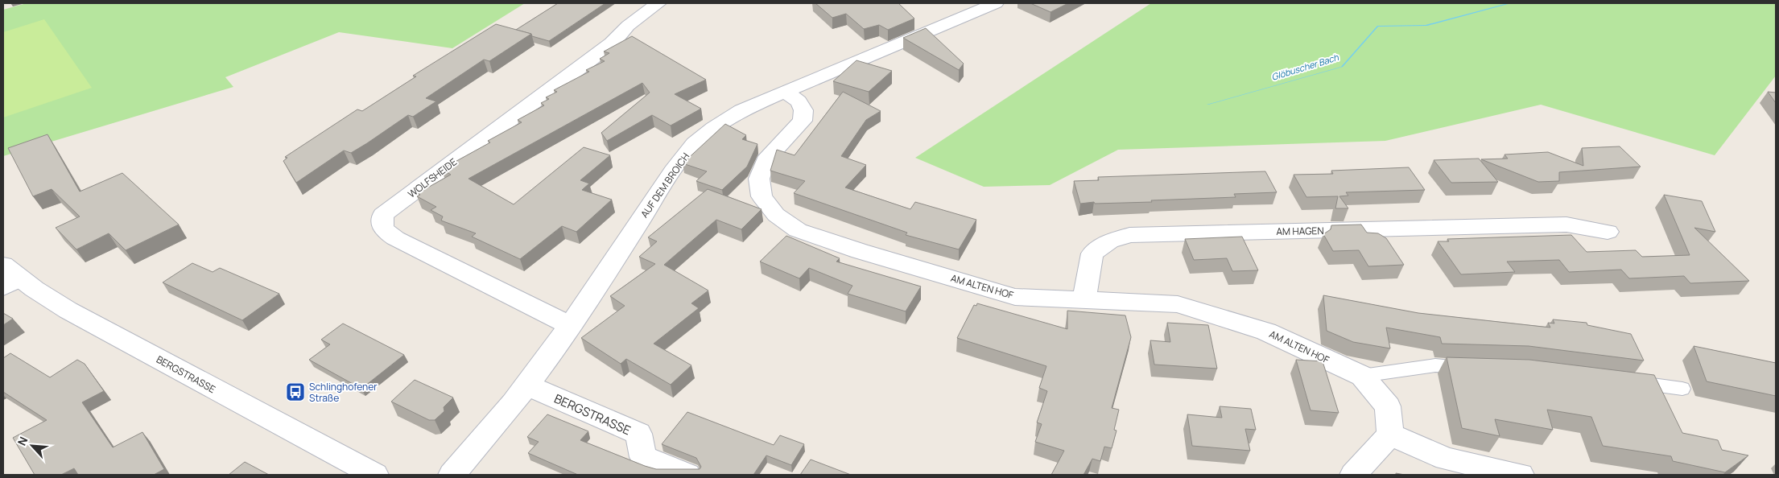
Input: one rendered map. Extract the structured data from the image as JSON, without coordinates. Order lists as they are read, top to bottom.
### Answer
{
  "streets": {
    "street": [
      "WOLFSHEIDE",
      "AUF DEM BROICH",
      "AM HAGEN",
      "AM ALTEN HOF",
      "BERGSTRASSE"
    ]
  },
  "crossings": [
    ["WOLFSHEIDE", "AUF DEM BROICH"],
    ["AUF DEM BROICH", "AM ALTEN HOF"],
    ["AUF DEM BROICH", "BERGSTRASSE"],
    ["AM HAGEN", "AM ALTEN HOF"]
  ],
  "water": ["Glöbuscher Bach"],
  "places": {
    "bus stop": ["Schlinghofener Straße"]
  },
  "north": "top left"
}
